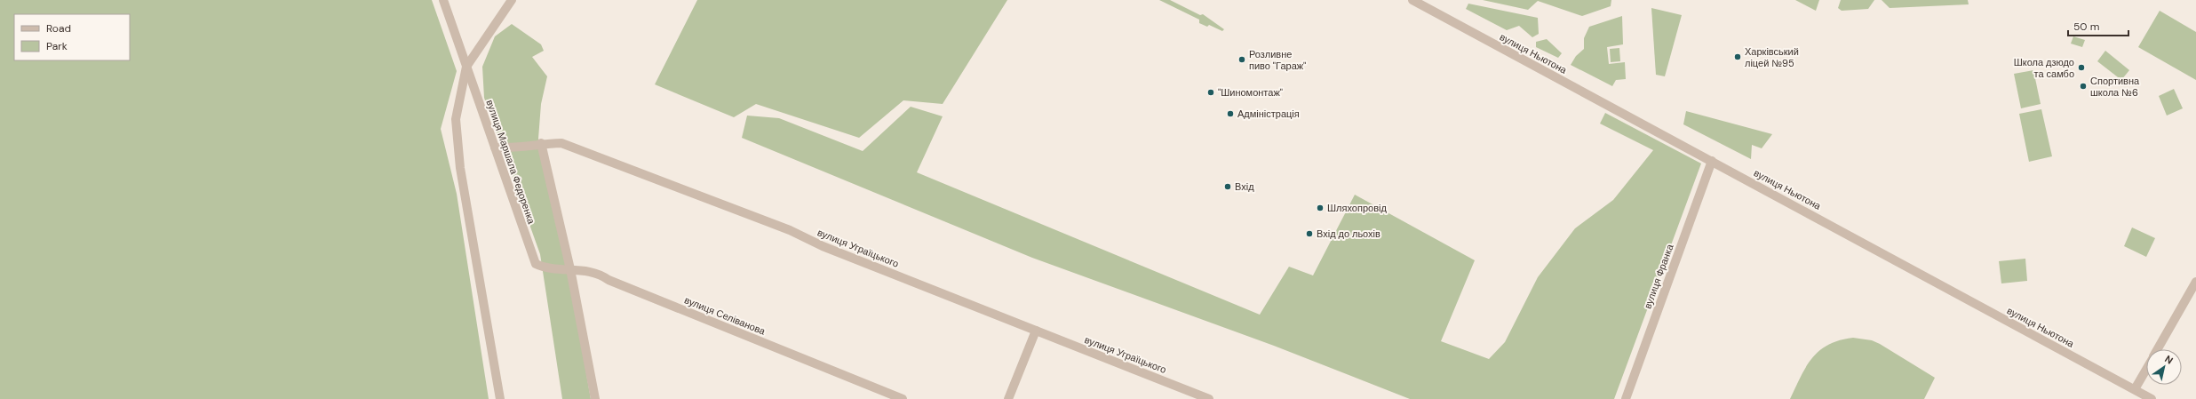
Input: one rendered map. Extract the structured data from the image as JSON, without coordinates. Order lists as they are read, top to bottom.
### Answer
{
  "streets": {
    "street": [
      "вулиця Ньютона",
      "вулиця Маршала Федоренка",
      "вулиця Уграїцького",
      "вулиця Франка",
      "вулиця Селіванова"
    ]
  },
  "crossings": [
    ["вулиця Ньютона", "вулиця Франка"],
    ["вулиця Маршала Федоренка", "вулиця Уграїцького"],
    ["вулиця Маршала Федоренка", "вулиця Селіванова"]
  ],
  "places": [
    "Харківський ліцей №95",
    "Розливне пиво \"Гараж\"",
    "Школа дзюдо та самбо",
    "Спортивна школа №6",
    "\"Шиномонтаж\"",
    "Адміністрація",
    "Вхід",
    "Шляхопровід",
    "Вхід до льохів"
  ],
  "legend": ["Road", "Park"],
  "scale_bar": "50 m",
  "north": "top right"
}
